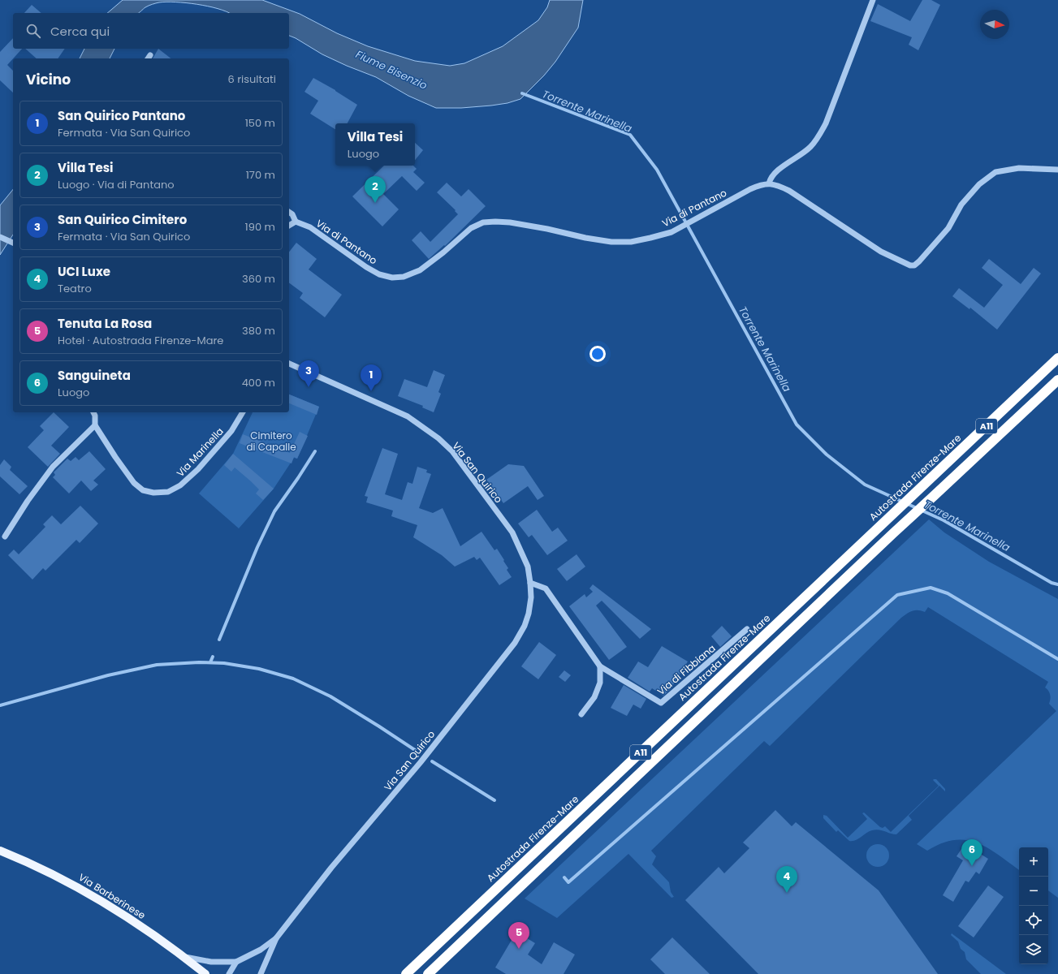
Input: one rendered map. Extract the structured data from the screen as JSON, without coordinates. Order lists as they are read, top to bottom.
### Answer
{
  "streets": {
    "highway": ["A11", "Autostrada Firenze-Mare"],
    "main road": ["Via Barberinese"],
    "street": [
      "Via di Pantano",
      "Via Marinella",
      "Via San Quirico",
      "Via di Fibbiana"
    ]
  },
  "crossings": [
    ["Via San Quirico", "Via Barberinese"]
  ],
  "water": ["Fiume Bisenzio", "Torrente Marinella"],
  "parks": ["Cimitero di Capalle"],
  "north": "right",
  "page": {
    "search": "Cerca qui",
    "heading": ["Vicino", "6 risultati"],
    "list": [
      {
        "mark": "1",
        "name": "San Quirico Pantano",
        "note": "Fermata · Via San Quirico",
        "value": "150 m"
      },
      {
        "mark": "2",
        "name": "Villa Tesi",
        "note": "Luogo · Via di Pantano",
        "value": "170 m"
      },
      {
        "mark": "3",
        "name": "San Quirico Cimitero",
        "note": "Fermata · Via San Quirico",
        "value": "190 m"
      },
      {
        "mark": "4",
        "name": "UCI Luxe",
        "note": "Teatro",
        "value": "360 m"
      },
      {
        "mark": "5",
        "name": "Tenuta La Rosa",
        "note": "Hotel · Autostrada Firenze-Mare",
        "value": "380 m"
      },
      {
        "mark": "6",
        "name": "Sanguineta",
        "note": "Luogo",
        "value": "400 m"
      }
    ],
    "popup": ["Villa Tesi", "Luogo"],
    "pins": [
      "2",
      "3",
      "1",
      "6",
      "4",
      "5"
    ],
    "map_buttons": ["+", "−"]
  }
}
